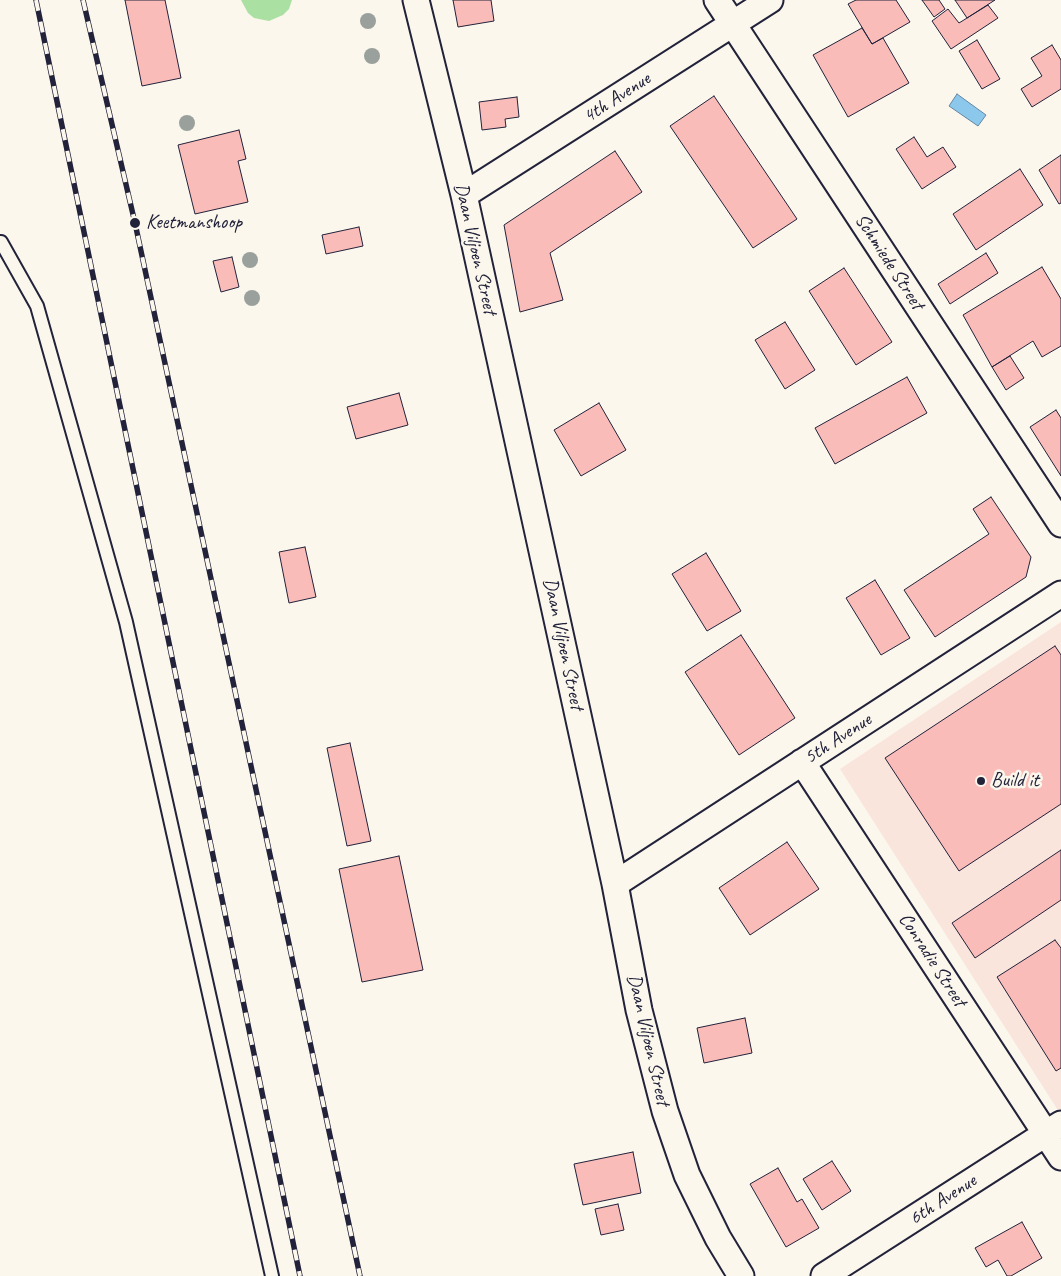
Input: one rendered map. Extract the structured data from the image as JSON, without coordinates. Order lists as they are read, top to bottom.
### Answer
{
  "streets": {
    "street": [
      "4th Avenue",
      "Daan Viljoen Street",
      "Schmiede Street",
      "5th Avenue",
      "Conradie Street",
      "6th Avenue"
    ]
  },
  "crossings": [
    ["4th Avenue", "Daan Viljoen Street"],
    ["4th Avenue", "Schmiede Street"],
    ["Daan Viljoen Street", "5th Avenue"],
    ["5th Avenue", "Conradie Street"],
    ["Conradie Street", "6th Avenue"]
  ],
  "places": ["Keetmanshoop", "Build it"]
}
